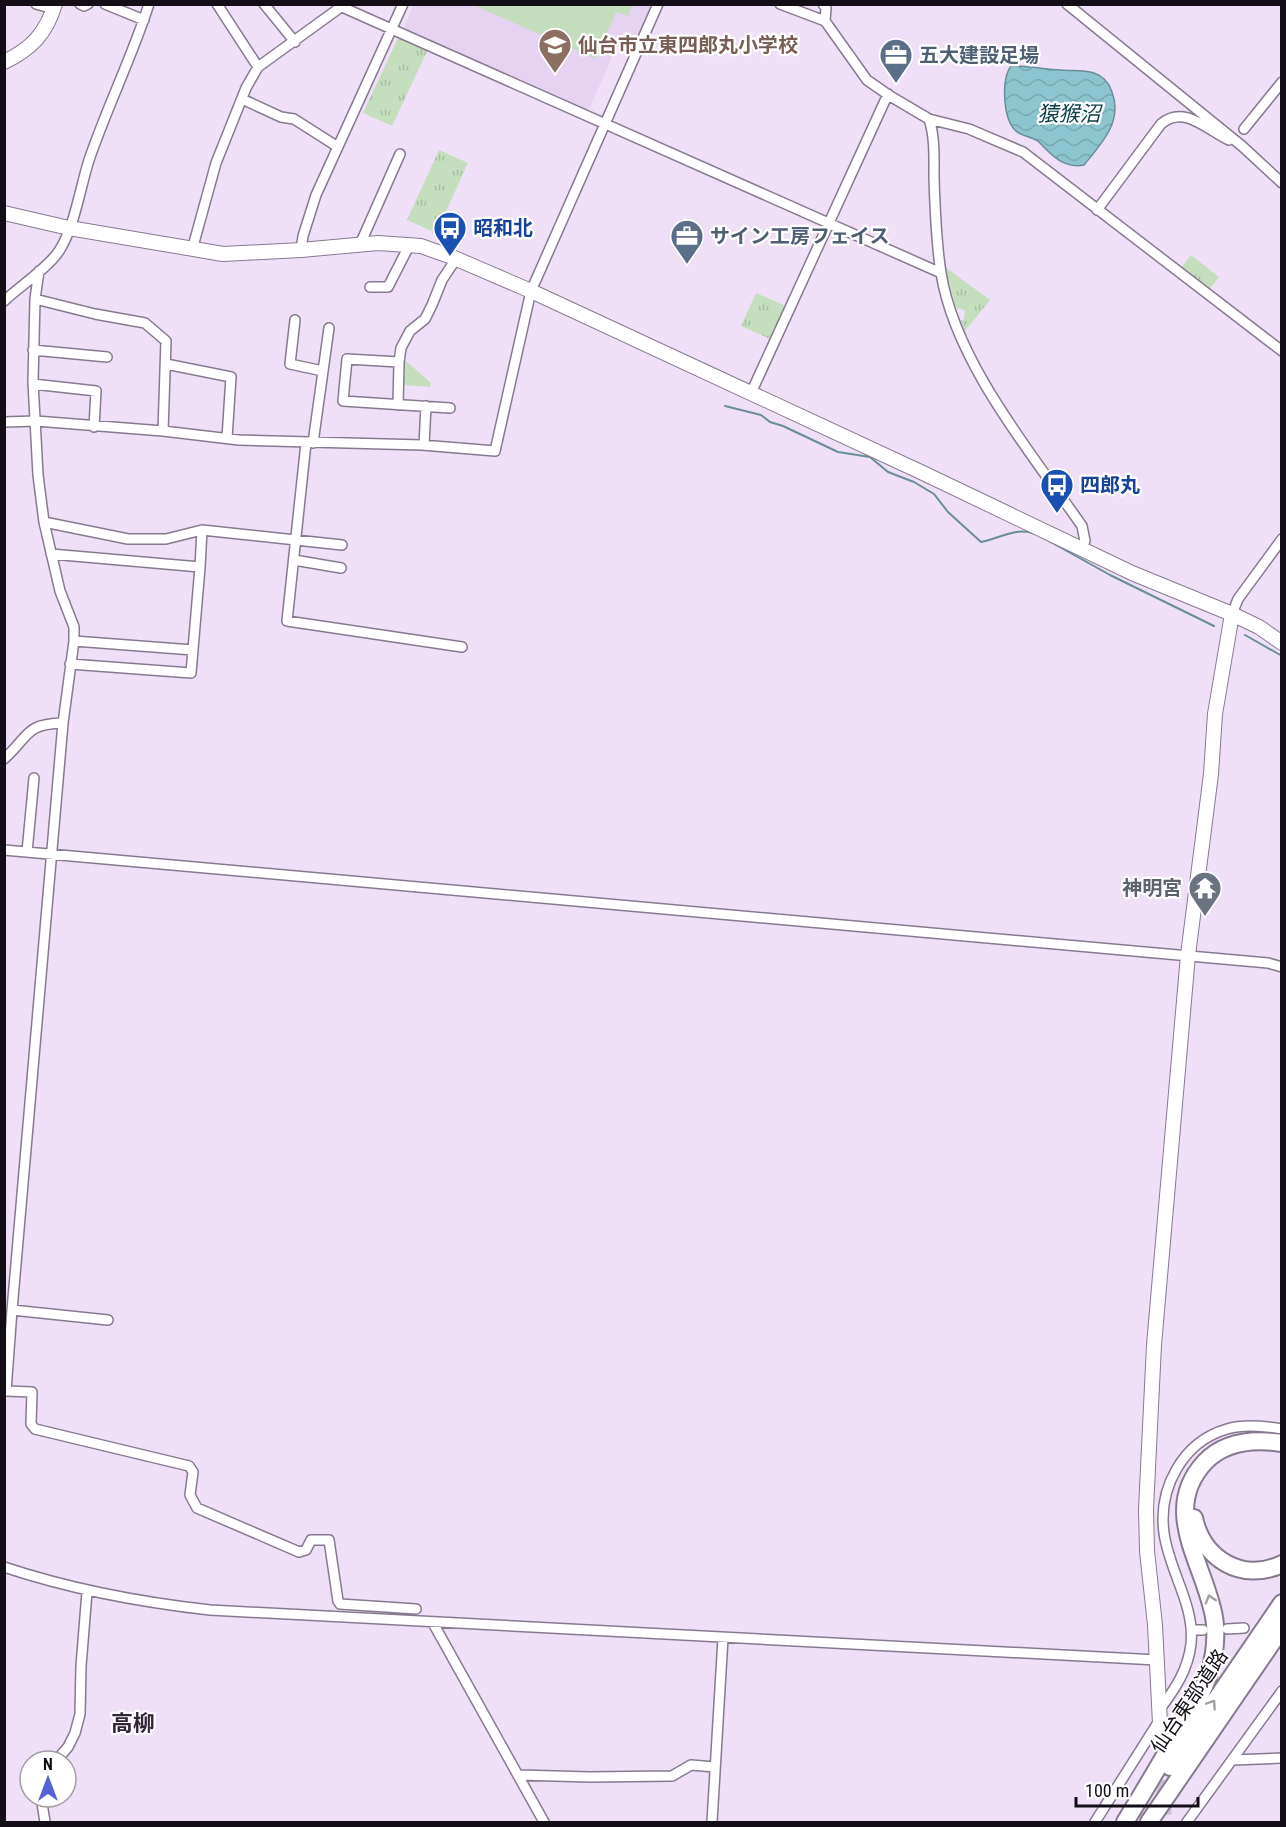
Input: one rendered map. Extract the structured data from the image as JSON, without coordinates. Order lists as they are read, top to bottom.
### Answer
{
  "streets": {
    "highway": ["仙台東部道路"]
  },
  "districts": ["高柳"],
  "water": ["猿猴沼"],
  "places": {
    "school or university": ["仙台市立東四郎丸小学校"],
    "office": ["五大建設足場", "サイン工房フェイス"],
    "bus stop": ["昭和北", "四郎丸"],
    "temple": ["神明宮"]
  },
  "scale_bar": "100 m",
  "north": "top"
}
